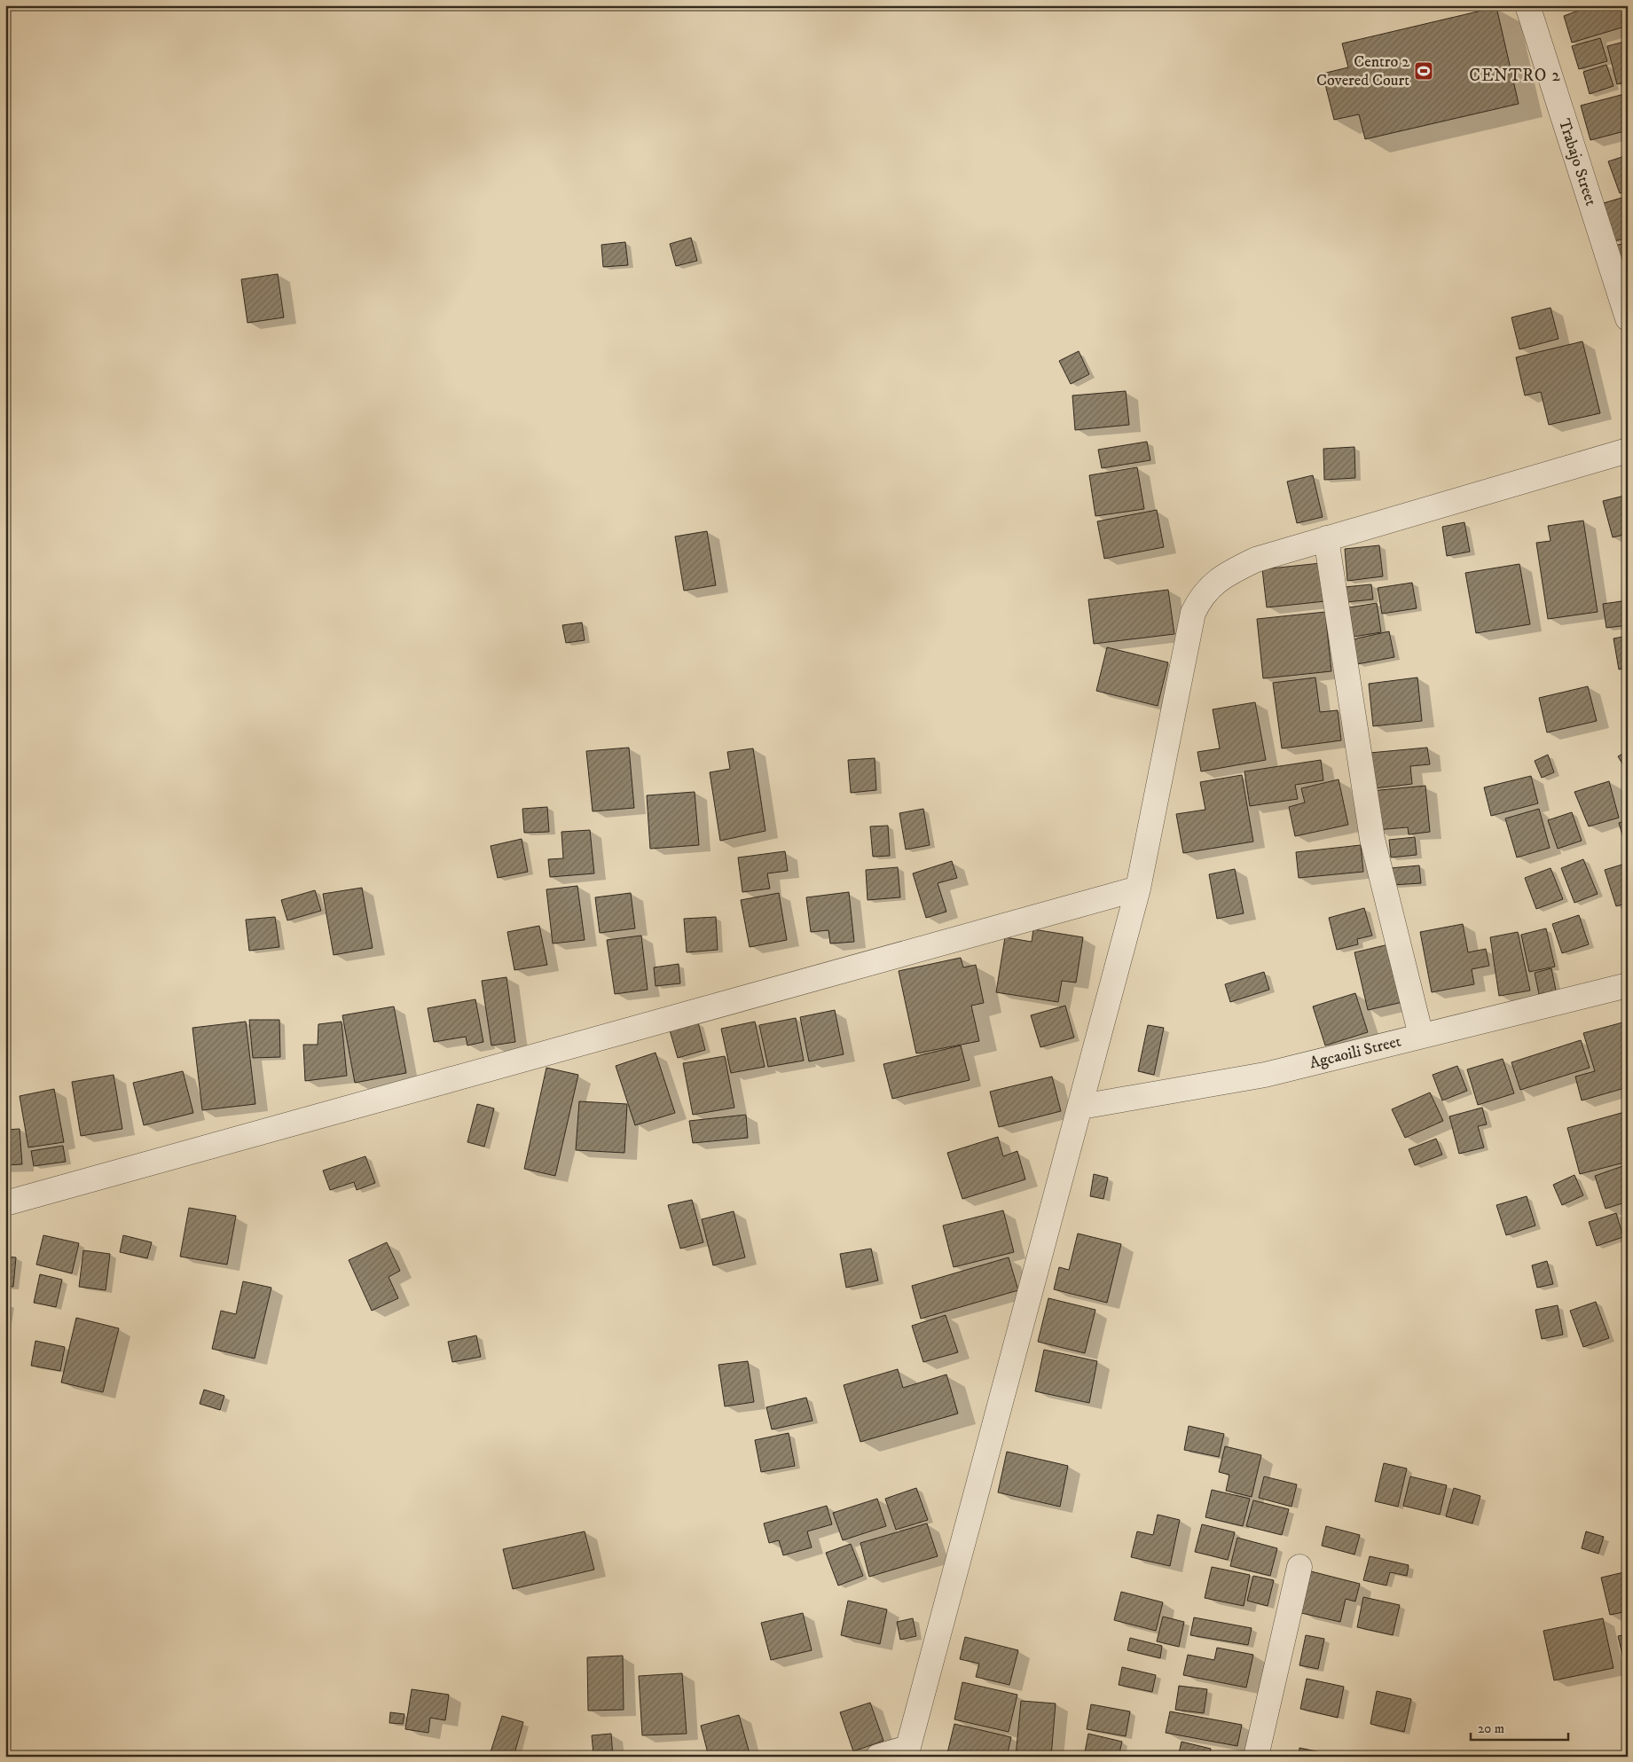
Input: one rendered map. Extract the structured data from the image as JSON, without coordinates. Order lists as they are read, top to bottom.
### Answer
{
  "streets": {
    "street": ["Trabajo Street", "Agcaoili Street"]
  },
  "districts": ["CENTRO 2"],
  "places": {
    "sports": ["Centro 2 Covered Court"]
  },
  "scale_bar": "20 m"
}
